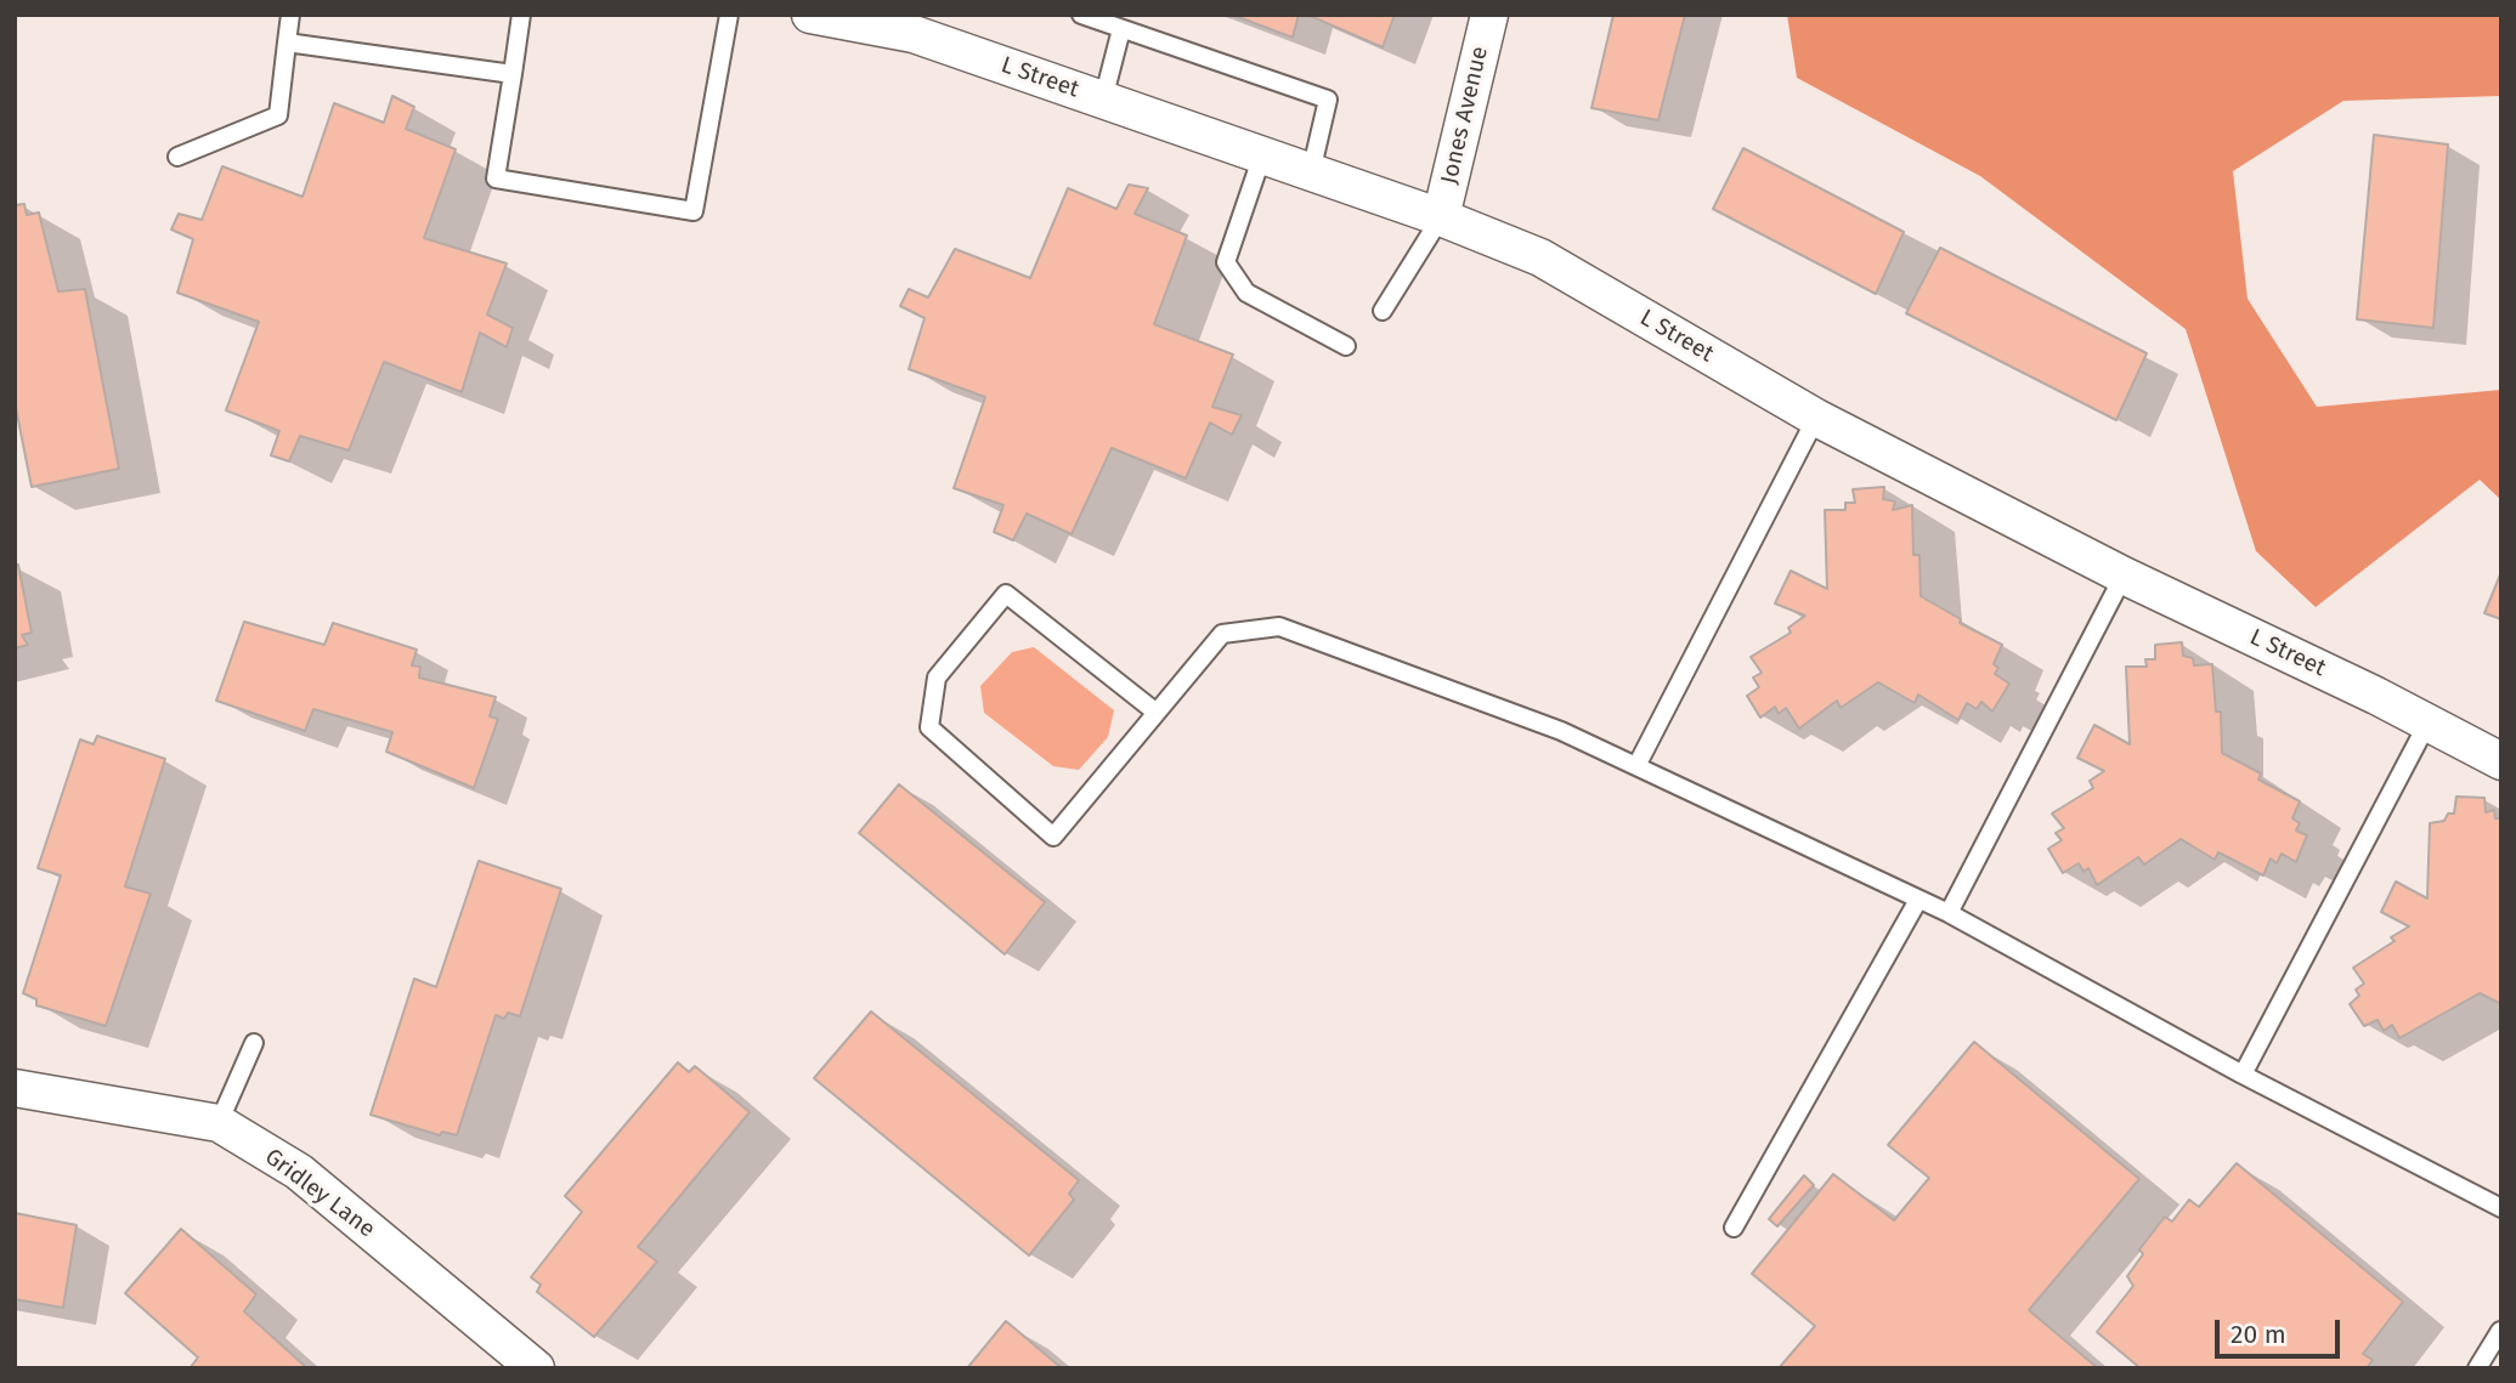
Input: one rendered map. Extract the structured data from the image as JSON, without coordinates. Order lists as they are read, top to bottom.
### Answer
{
  "streets": {
    "street": ["L Street", "Jones Avenue", "Gridley Lane"]
  },
  "crossings": [
    ["L Street", "Jones Avenue"]
  ],
  "scale_bar": "20 m"
}
